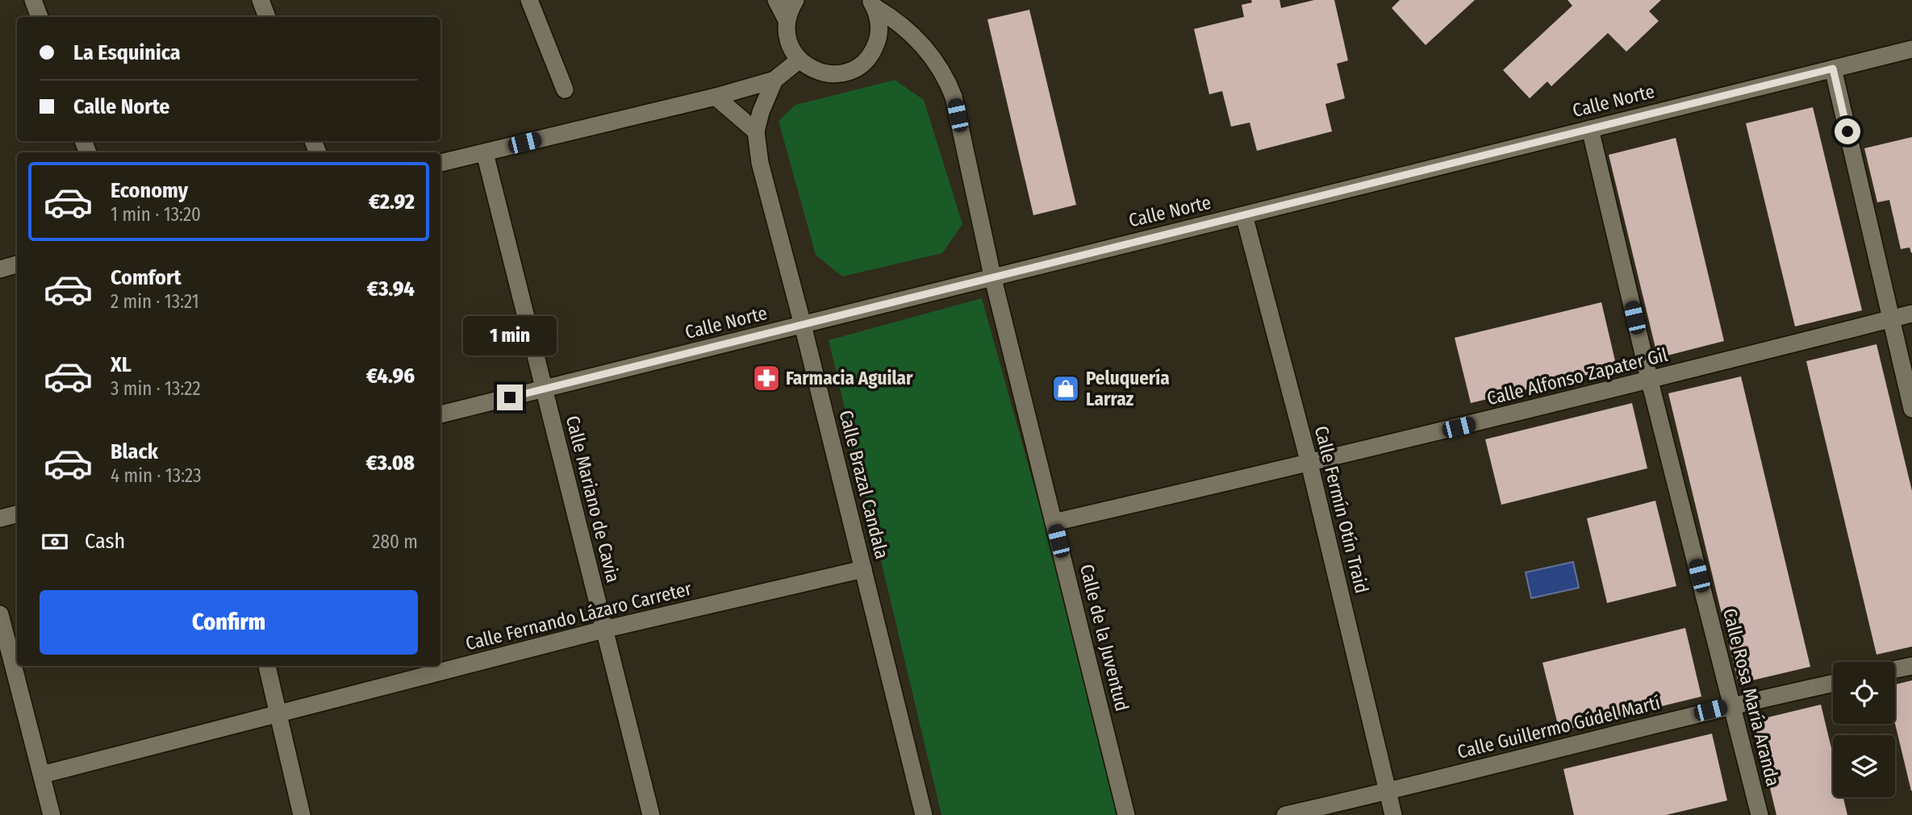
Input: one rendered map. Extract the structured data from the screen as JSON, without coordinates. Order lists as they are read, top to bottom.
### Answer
{
  "streets": {
    "street": [
      "Calle Norte",
      "Calle Alfonso Zapater Gil",
      "Calle Brazal Candala",
      "Calle Mariano de Cavia",
      "Calle Fermín Otín Traid",
      "Calle Fernando Lázaro Carreter",
      "Calle de la Juventud",
      "Calle Rosa María Aranda",
      "Calle Guillermo Gúdel Martí"
    ]
  },
  "crossings": [
    ["Calle Norte", "Calle Brazal Candala"],
    ["Calle Norte", "Calle Mariano de Cavia"],
    ["Calle Norte", "Calle Fermín Otín Traid"],
    ["Calle Norte", "Calle de la Juventud"],
    ["Calle Norte", "Calle Rosa María Aranda"],
    ["Calle Alfonso Zapater Gil", "Calle Fermín Otín Traid"],
    ["Calle Alfonso Zapater Gil", "Calle de la Juventud"],
    ["Calle Alfonso Zapater Gil", "Calle Rosa María Aranda"],
    ["Calle Brazal Candala", "Calle Fernando Lázaro Carreter"],
    ["Calle Mariano de Cavia", "Calle Fernando Lázaro Carreter"],
    ["Calle Fermín Otín Traid", "Calle Guillermo Gúdel Martí"],
    ["Calle Rosa María Aranda", "Calle Guillermo Gúdel Martí"]
  ],
  "places": {
    "pharmacy": ["Farmacia Aguilar"],
    "shop": ["Peluquería Larraz"]
  },
  "page": {
    "banner": ["La Esquinica", "Calle Norte"],
    "list": [
      {
        "name": "Economy",
        "note": "1 min · 13:20",
        "value": "€2.92"
      },
      {
        "name": "Comfort",
        "note": "2 min · 13:21",
        "value": "€3.94"
      },
      {
        "name": "XL",
        "note": "3 min · 13:22",
        "value": "€4.96"
      },
      {
        "name": "Black",
        "note": "4 min · 13:23",
        "value": "€3.08"
      }
    ],
    "bubble": "1 min",
    "pay": ["Cash", "280 m"],
    "buttons": "Confirm"
  }
}
